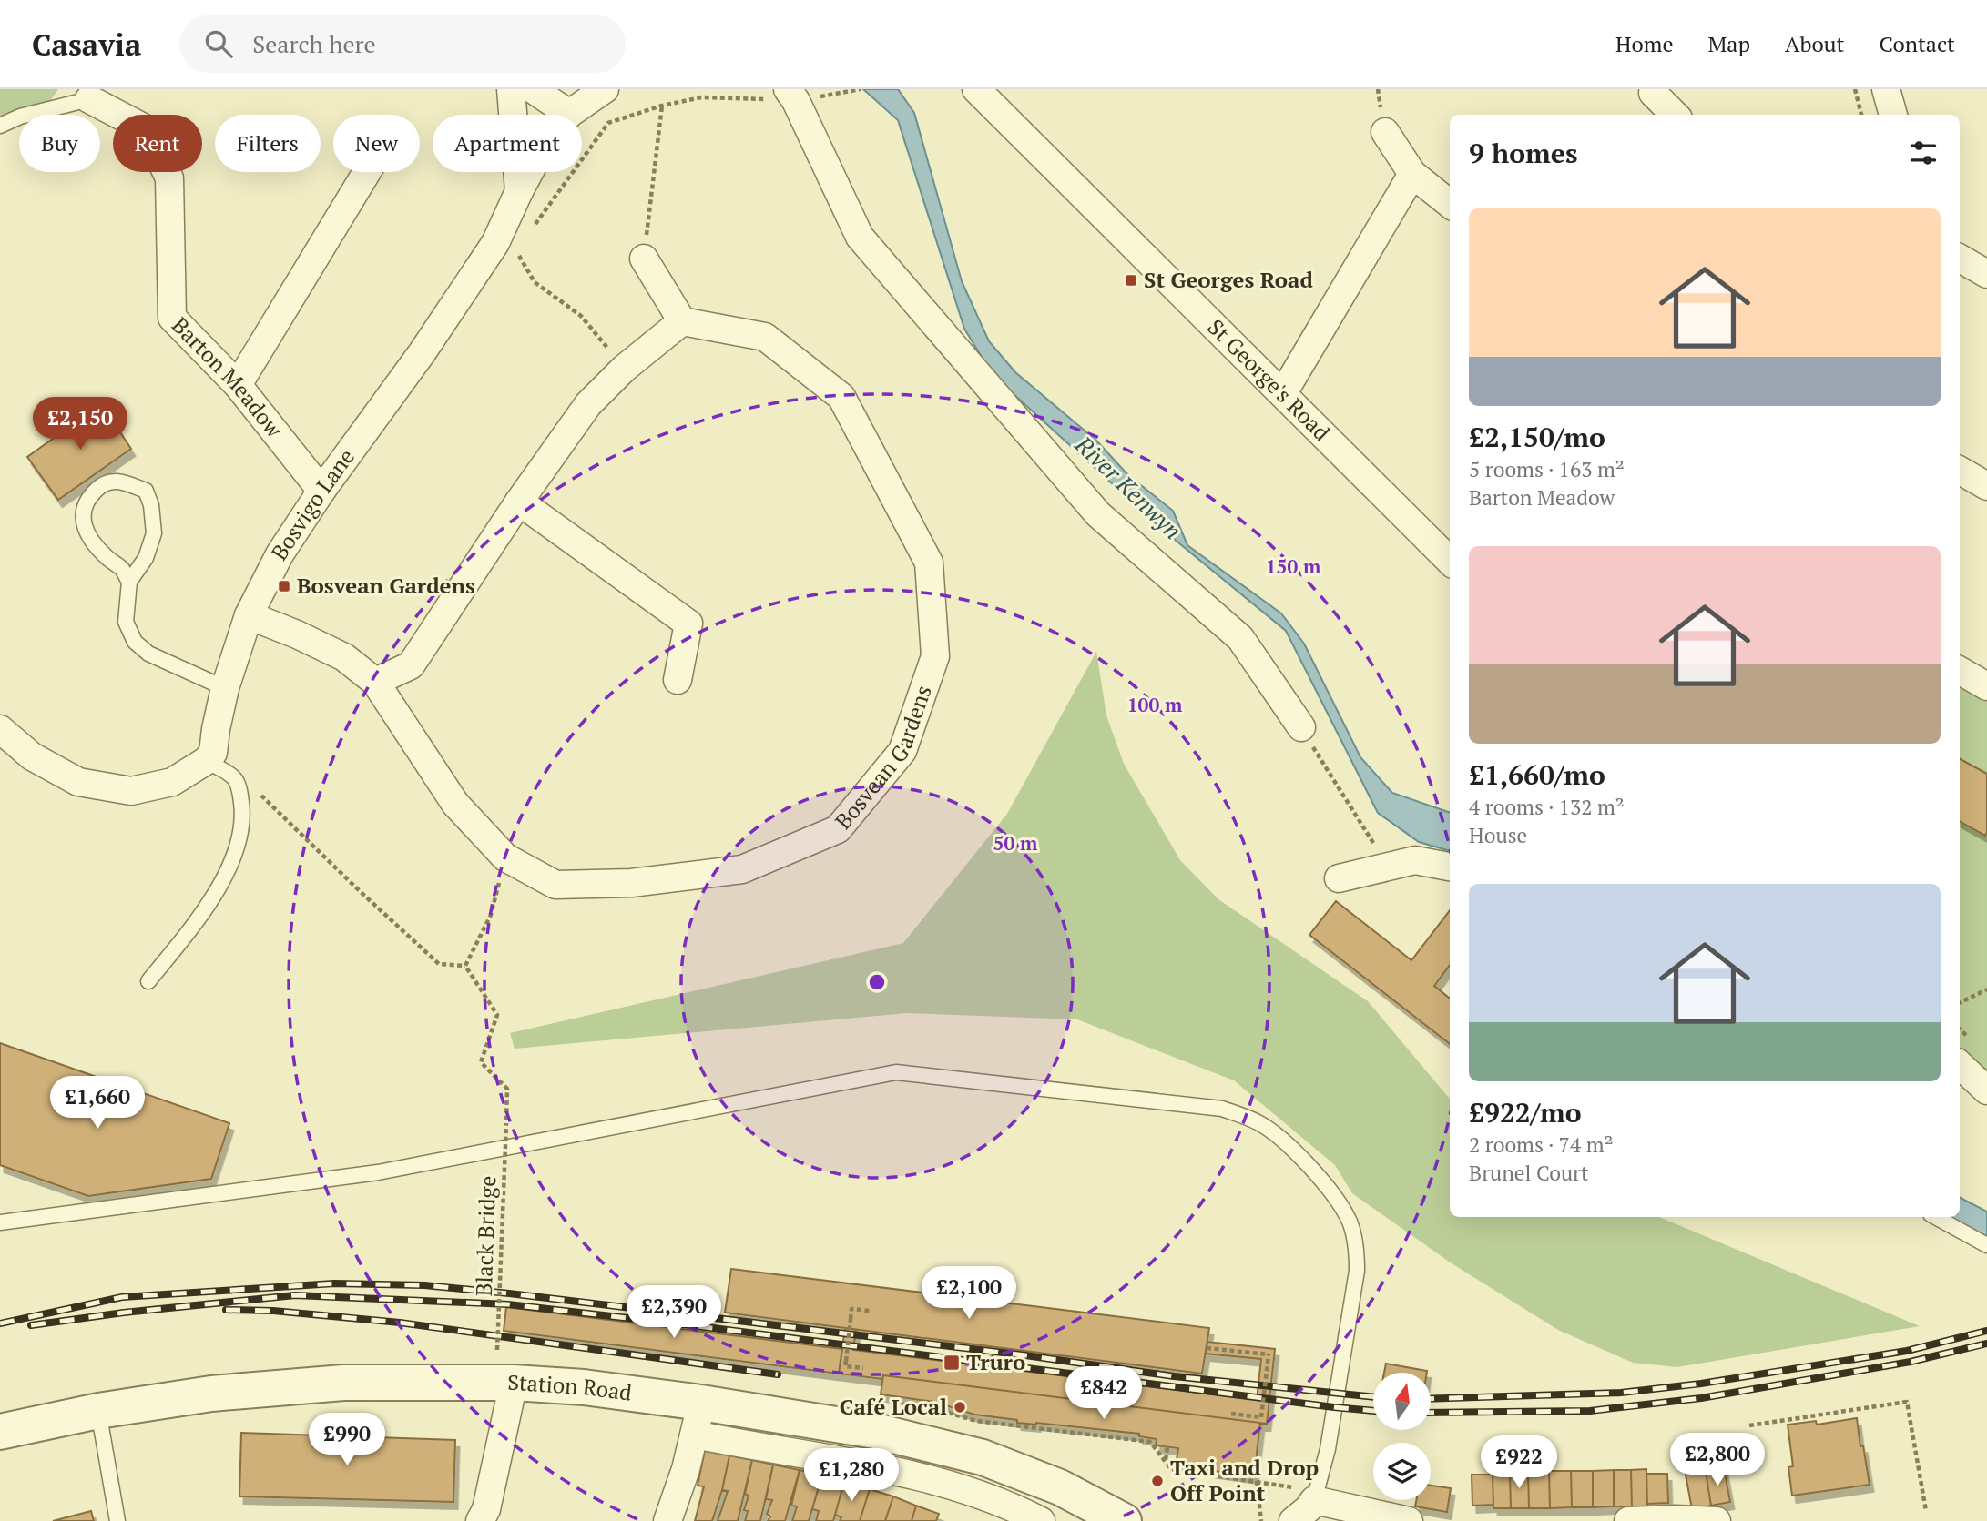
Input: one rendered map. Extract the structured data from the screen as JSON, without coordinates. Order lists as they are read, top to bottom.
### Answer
{
  "streets": {
    "street": [
      "Barton Meadow",
      "St George's Road",
      "Bosvigo Lane",
      "Bosvean Gardens",
      "Station Road"
    ],
    "path": ["Black Bridge"]
  },
  "crossings": [
    ["Barton Meadow", "Bosvigo Lane"],
    ["Bosvigo Lane", "Bosvean Gardens"]
  ],
  "water": ["River Kenwyn"],
  "places": {
    "transit": ["St Georges Road", "Bosvean Gardens", "Truro"],
    "other": ["Café Local", "Taxi and Drop Off Point"]
  },
  "north": "top",
  "page": {
    "header": "Casavia",
    "search": "Search here",
    "nav": [
      "Home",
      "Map",
      "About",
      "Contact"
    ],
    "chip": [
      "Buy",
      "Rent",
      "Filters",
      "New",
      "Apartment"
    ],
    "heading": "9 homes",
    "list": [
      {
        "name": "£2,150/mo",
        "note": "5 rooms · 163 m² · Barton Meadow"
      },
      {
        "name": "£1,660/mo",
        "note": "4 rooms · 132 m² · House"
      },
      {
        "name": "£922/mo",
        "note": "2 rooms · 74 m² · Brunel Court"
      }
    ],
    "price": [
      "£2,150",
      "£1,660",
      "£2,100",
      "£2,390",
      "£842",
      "£990",
      "£2,800",
      "£922",
      "£1,280"
    ]
  },
  "rings": ["150 m", "100 m", "50 m"]
}
